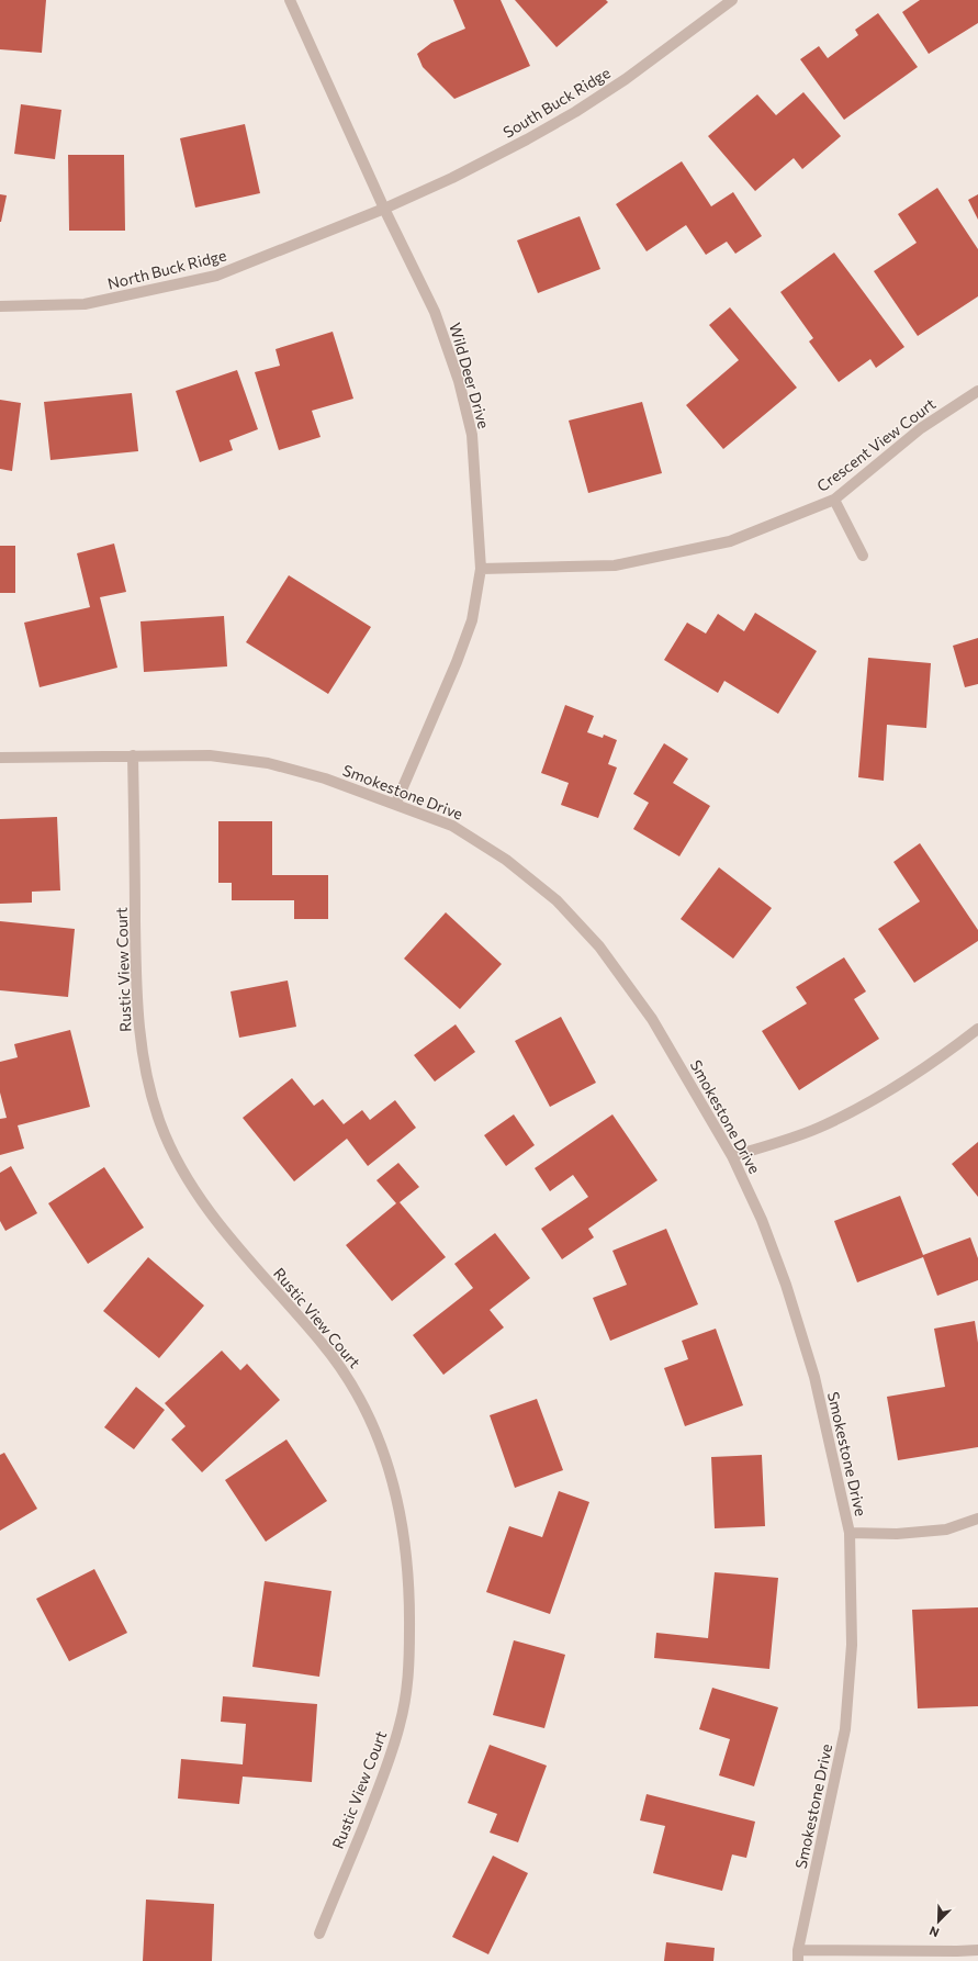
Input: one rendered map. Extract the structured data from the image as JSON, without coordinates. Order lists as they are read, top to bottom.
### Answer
{
  "streets": {
    "street": [
      "South Buck Ridge",
      "North Buck Ridge",
      "Wild Deer Drive",
      "Crescent View Court",
      "Smokestone Drive",
      "Rustic View Court"
    ]
  },
  "crossings": [
    ["South Buck Ridge", "North Buck Ridge"],
    ["South Buck Ridge", "Wild Deer Drive"],
    ["North Buck Ridge", "Wild Deer Drive"],
    ["Wild Deer Drive", "Crescent View Court"],
    ["Wild Deer Drive", "Smokestone Drive"],
    ["Smokestone Drive", "Rustic View Court"]
  ],
  "north": "bottom left"
}
